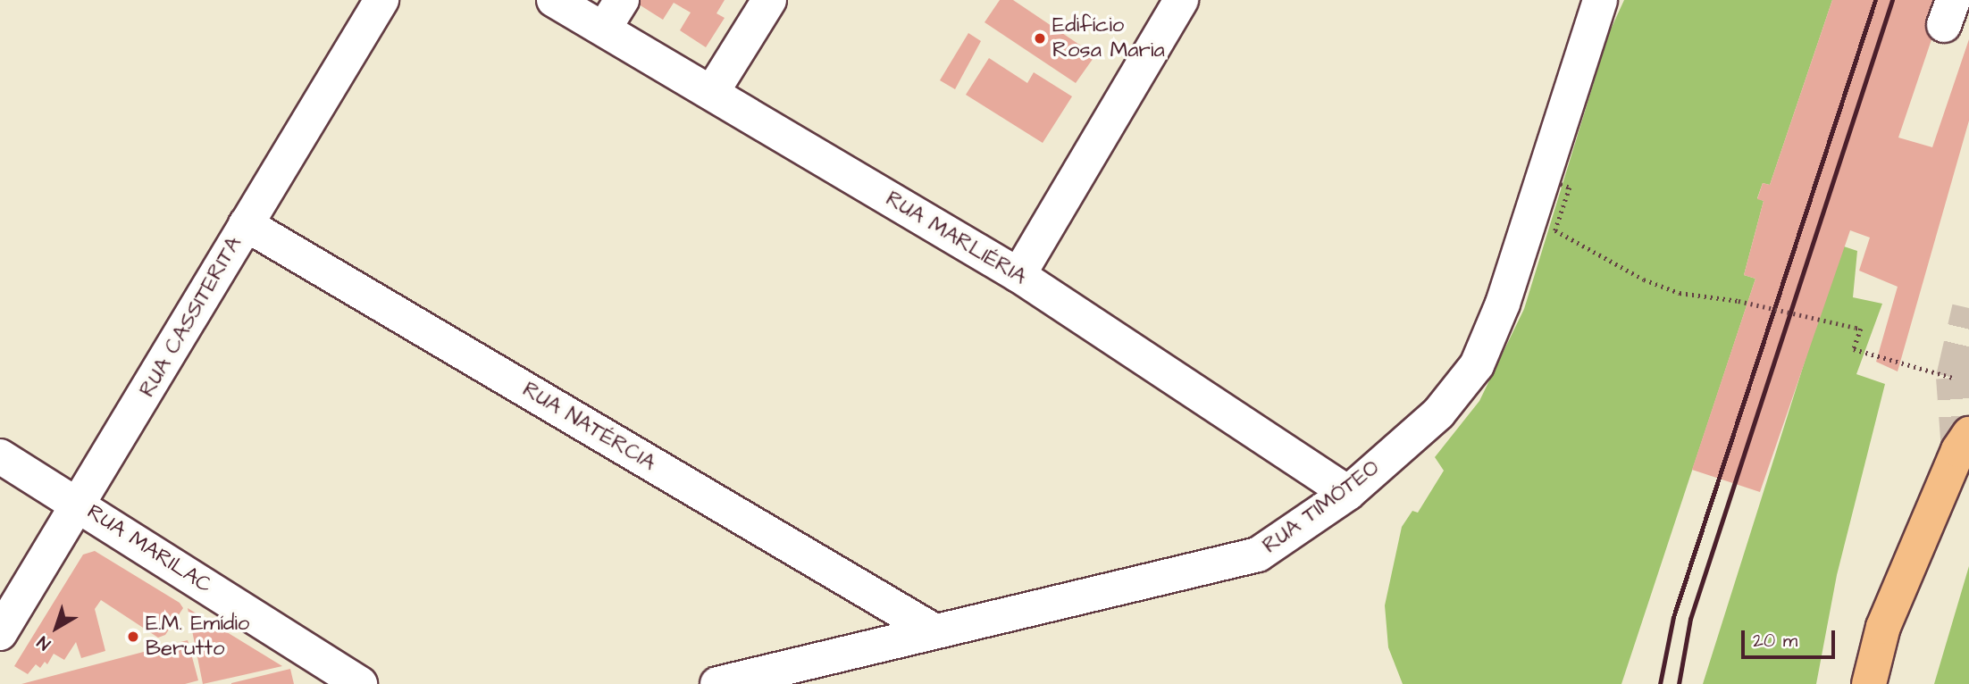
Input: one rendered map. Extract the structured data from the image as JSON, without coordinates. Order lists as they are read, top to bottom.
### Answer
{
  "streets": {
    "street": [
      "RUA MARLIÉRIA",
      "RUA CASSITERITA",
      "RUA NATÉRCIA",
      "RUA TIMÓTEO",
      "RUA MARILAC"
    ]
  },
  "crossings": [
    ["RUA MARLIÉRIA", "RUA TIMÓTEO"],
    ["RUA CASSITERITA", "RUA NATÉRCIA"],
    ["RUA CASSITERITA", "RUA MARILAC"],
    ["RUA NATÉRCIA", "RUA TIMÓTEO"]
  ],
  "places": ["Edifício Rosa Maria", "E.M. Emídio Berutto"],
  "scale_bar": "20 m",
  "north": "bottom left"
}
